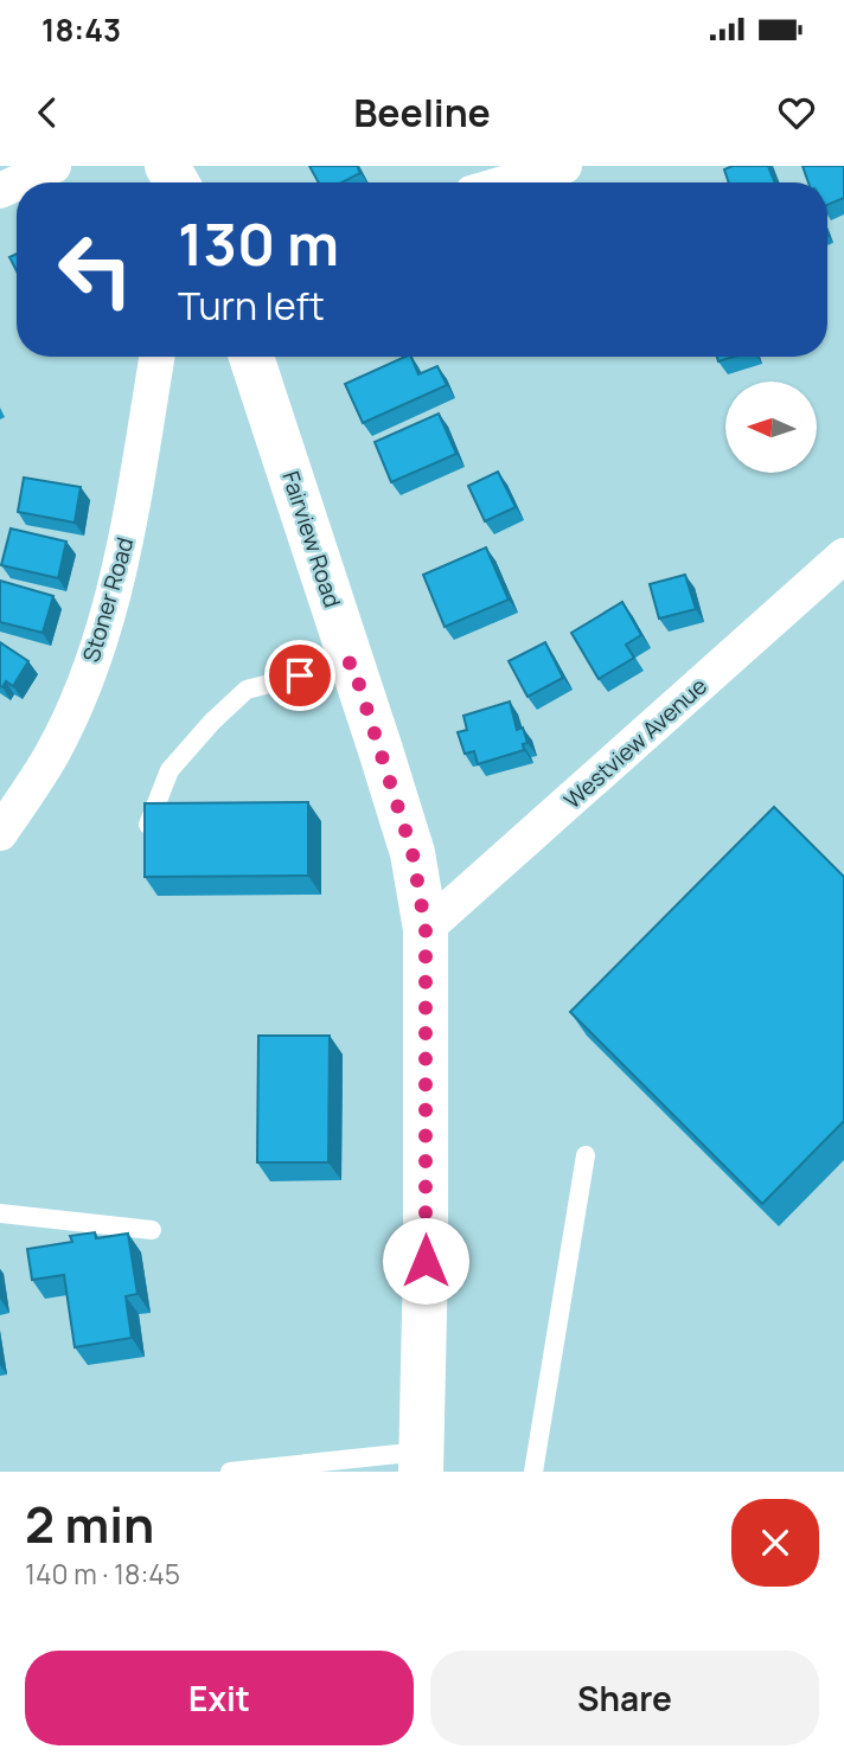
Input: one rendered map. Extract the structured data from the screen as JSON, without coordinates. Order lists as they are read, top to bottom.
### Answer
{
  "streets": {
    "main road": ["Fairview Road"],
    "street": ["Stoner Road", "Westview Avenue"]
  },
  "crossings": [
    ["Fairview Road", "Westview Avenue"]
  ],
  "north": "left",
  "page": {
    "status": "18:43",
    "header": "Beeline",
    "turn": ["130 m", "Turn left"],
    "heading": ["2 min", "140 m · 18:45"],
    "buttons": ["Exit", "Share"]
  }
}
